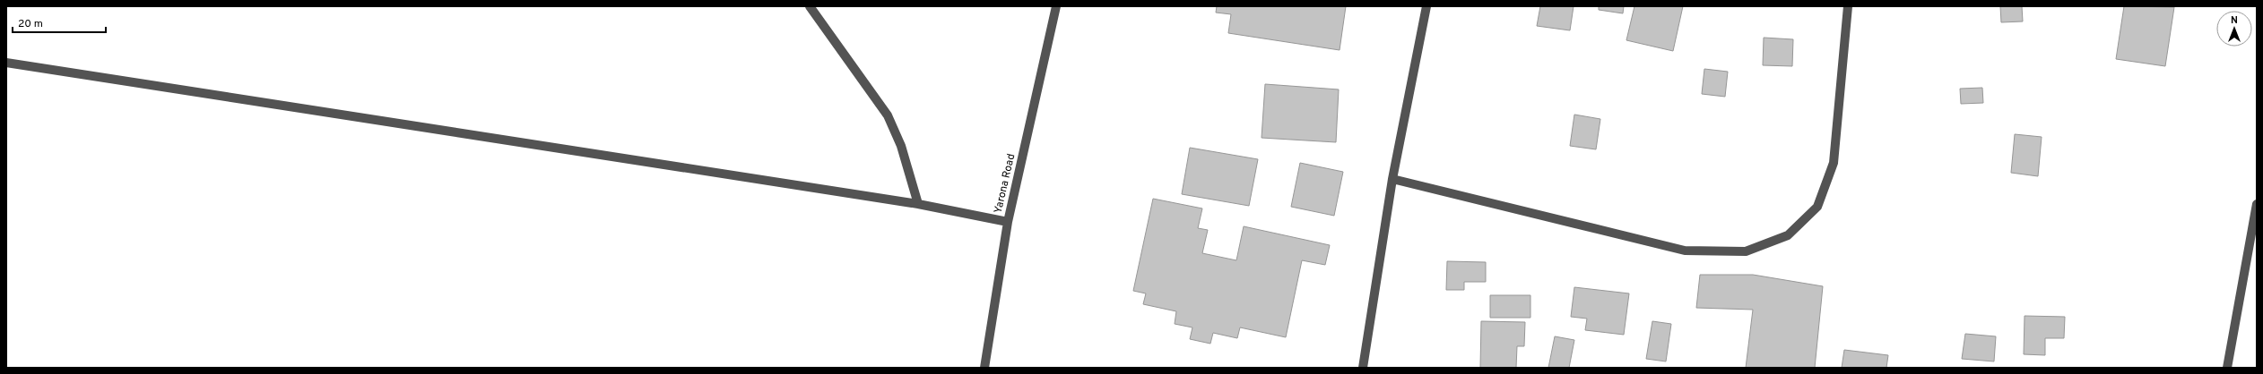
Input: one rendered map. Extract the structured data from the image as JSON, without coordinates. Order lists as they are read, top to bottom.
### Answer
{
  "streets": {
    "street": ["Yarona Road"]
  },
  "scale_bar": "20 m",
  "north": "top"
}
